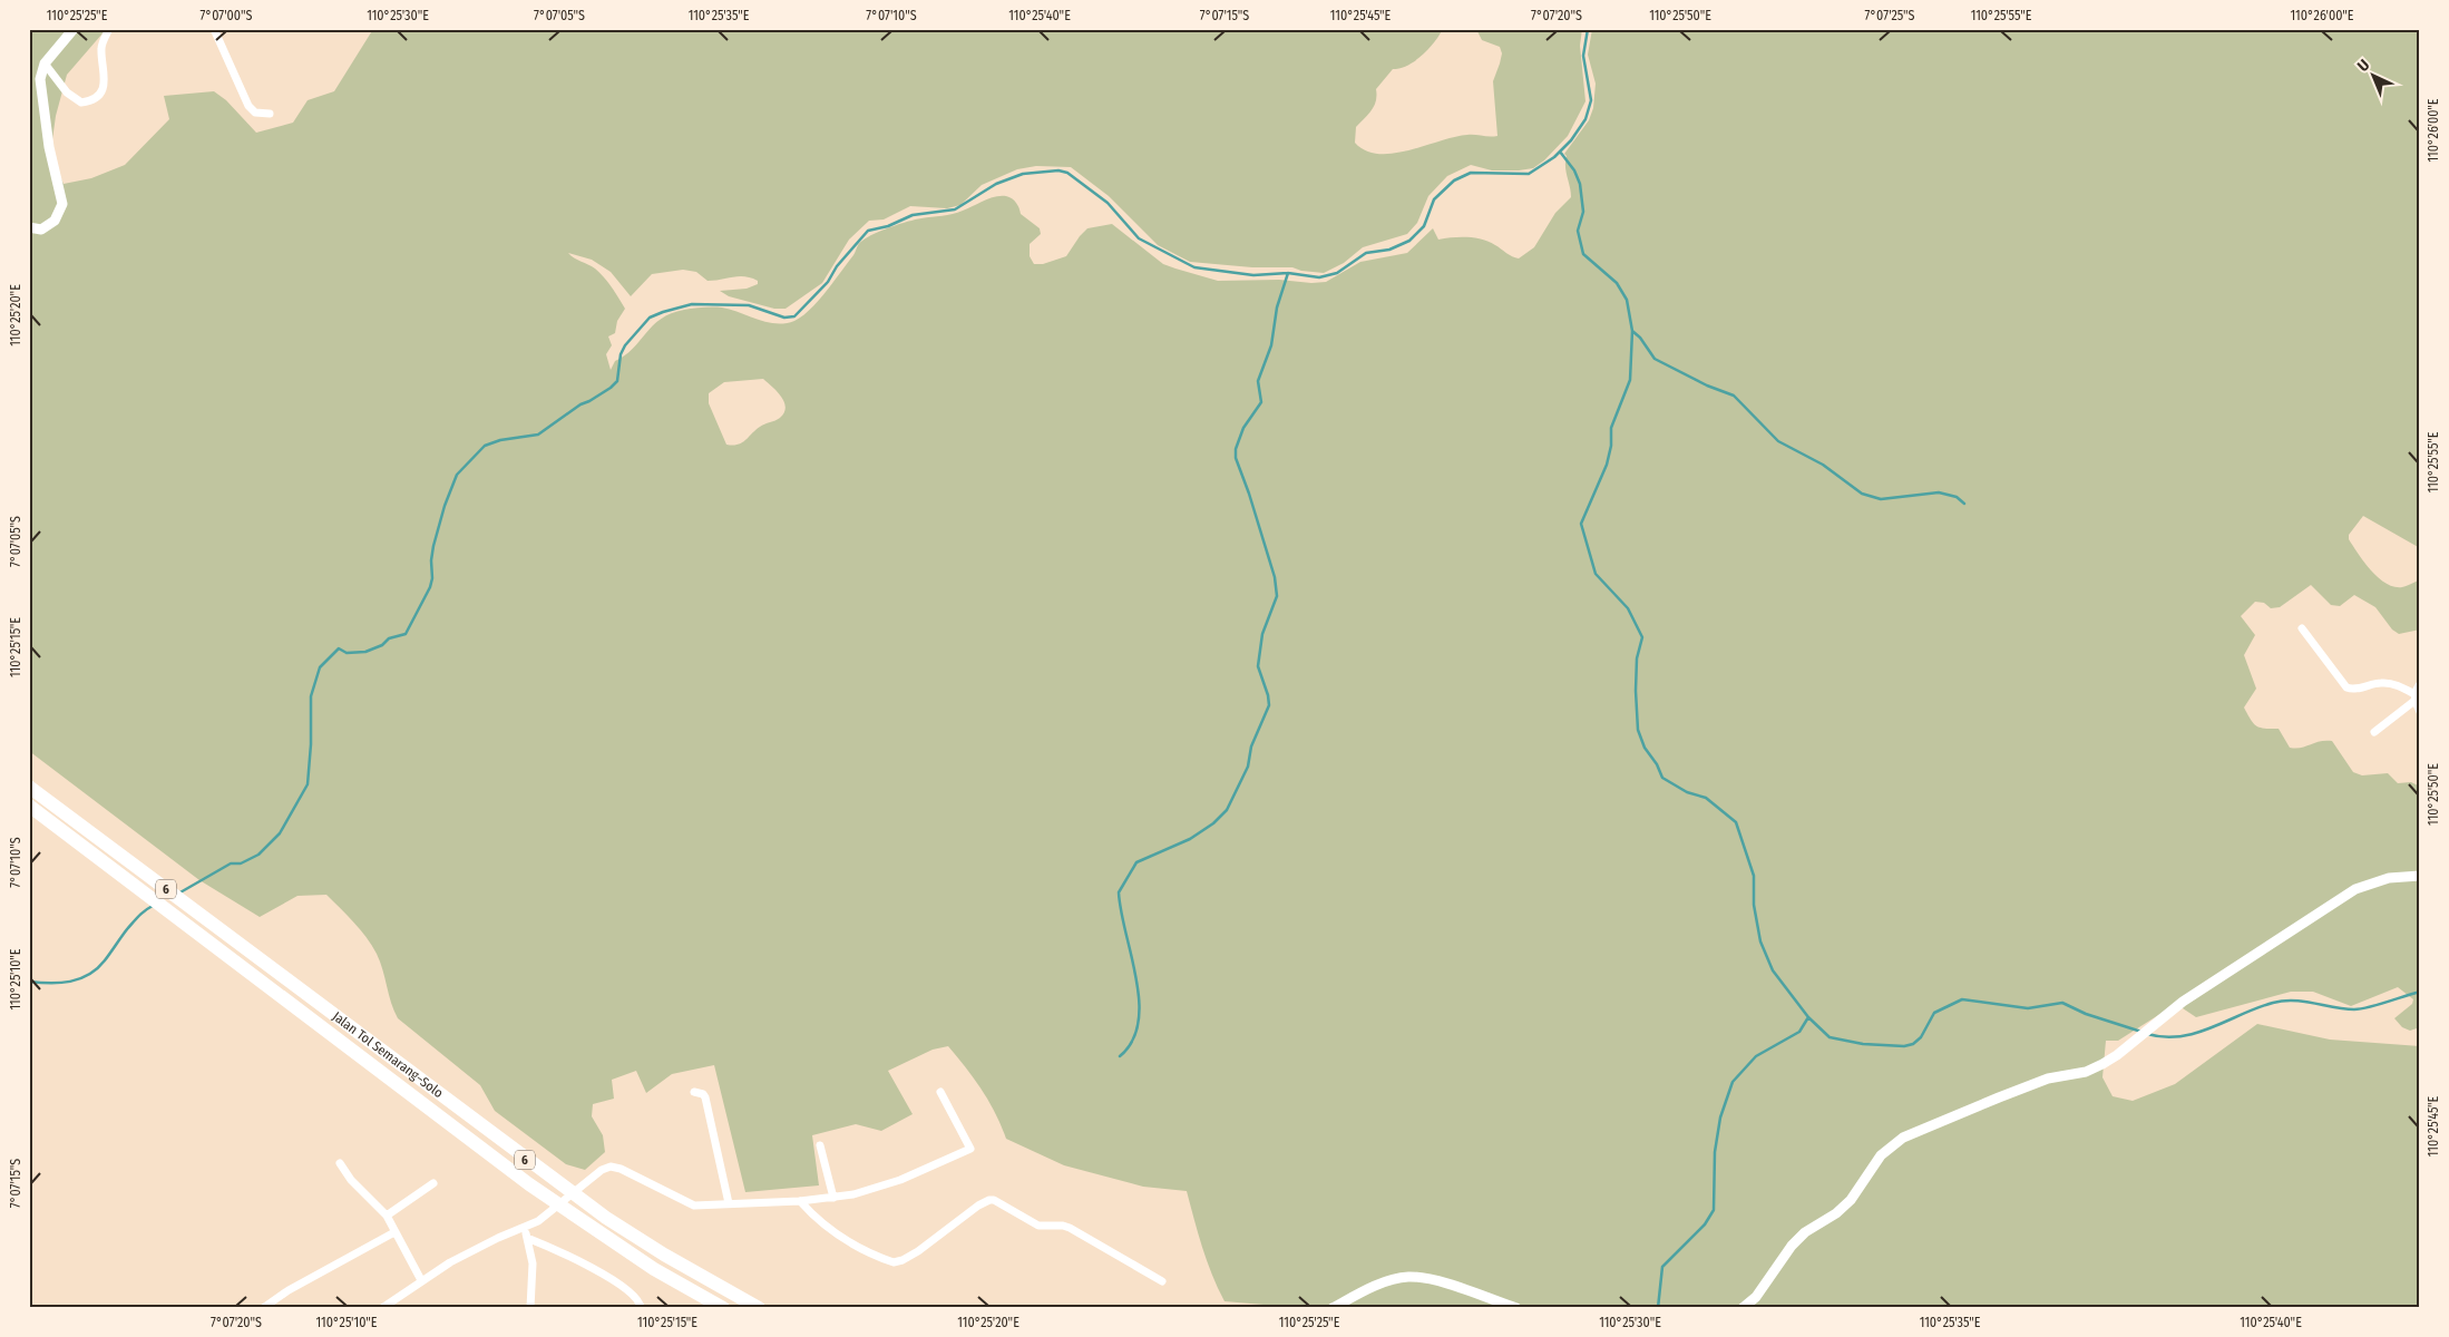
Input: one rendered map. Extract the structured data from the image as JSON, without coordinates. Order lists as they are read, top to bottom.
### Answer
{
  "streets": {
    "highway": ["6", "Jalan Tol Semarang–Solo"]
  },
  "north": "top left",
  "coordinates": [
    "110°25'25\"E",
    "7°07'00\"S",
    "110°25'30\"E",
    "7°07'05\"S",
    "110°25'35\"E",
    "7°07'10\"S",
    "110°25'40\"E",
    "7°07'15\"S",
    "110°25'45\"E",
    "7°07'20\"S",
    "110°25'50\"E",
    "7°07'25\"S",
    "110°25'55\"E",
    "110°26'00\"E",
    "110°25'20\"E",
    "110°25'15\"E",
    "110°25'10\"E"
  ]
}
